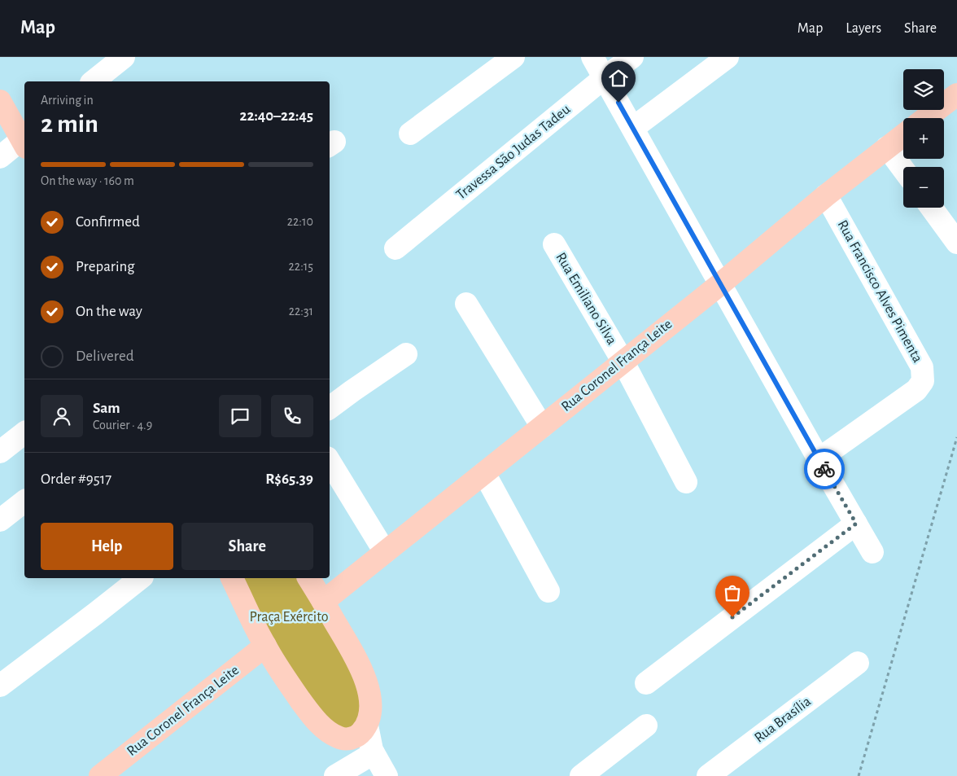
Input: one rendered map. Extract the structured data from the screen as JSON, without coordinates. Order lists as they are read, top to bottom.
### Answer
{
  "streets": {
    "main road": ["Rua Coronel França Leite"],
    "street": [
      "Travessa São Judas Tadeu",
      "Rua Francisco Alves Pimenta",
      "Rua Emiliano Silva",
      "Rua Brasília"
    ]
  },
  "crossings": [
    ["Rua Francisco Alves Pimenta", "Rua Coronel França Leite"],
    ["Rua Emiliano Silva", "Rua Coronel França Leite"]
  ],
  "parks": ["Praça Exército"],
  "page": {
    "header": "Map",
    "nav": ["Map", "Layers", "Share"],
    "map_buttons": ["+", "−"],
    "heading": ["2 min", "Arriving in", "22:40–22:45"],
    "panel": [
      "Sam",
      "Courier · 4.9",
      "Order #9517",
      "R$65.39"
    ],
    "bar": "On the way · 160 m",
    "list": [
      ["Confirmed", "22:10"],
      ["Preparing", "22:15"],
      ["On the way", "22:31"],
      "Delivered"
    ],
    "buttons": ["Help", "Share"]
  }
}
